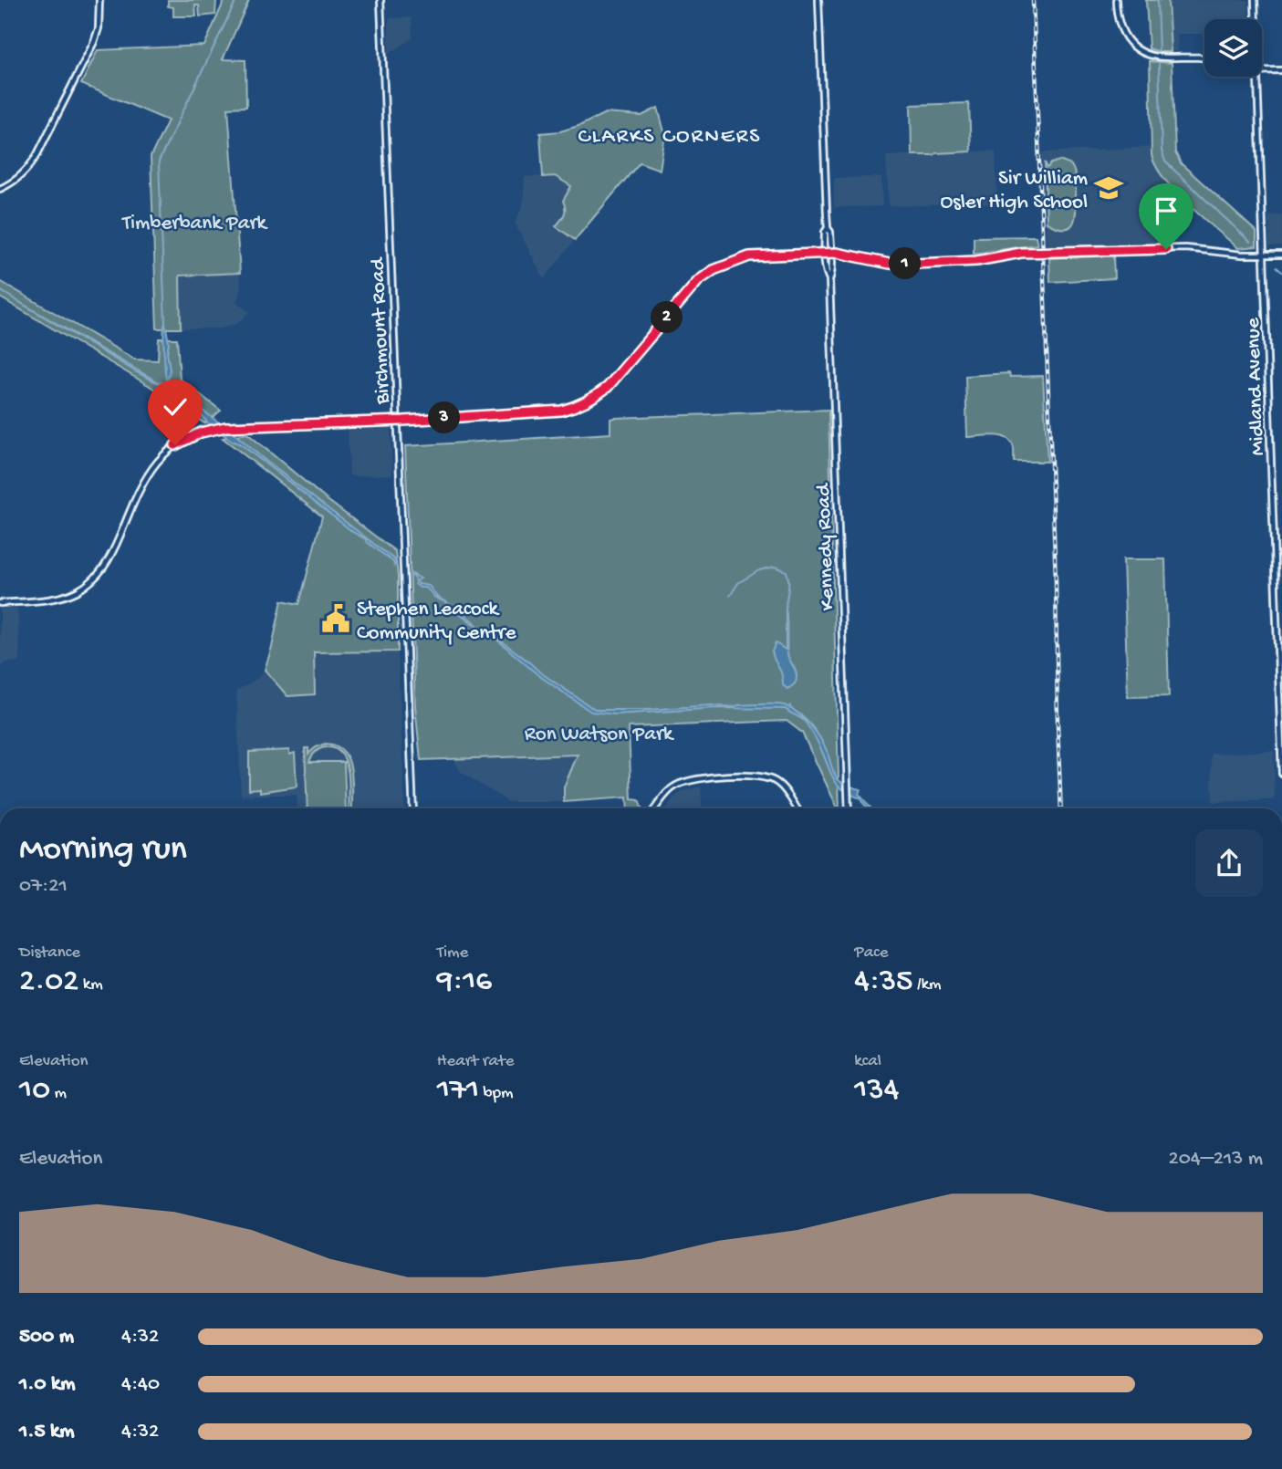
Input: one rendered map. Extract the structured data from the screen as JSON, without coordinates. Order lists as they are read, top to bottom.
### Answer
{
  "streets": {
    "main road": ["Birchmount Road", "Midland Avenue", "Kennedy Road"]
  },
  "districts": ["CLARKS CORNERS"],
  "parks": ["Timberbank Park", "Ron Watson Park"],
  "places": {
    "school or university": ["Sir William Osler High School"],
    "public building": ["Stephen Leacock Community Centre"]
  },
  "page": {
    "pins": ["1", "2", "3"],
    "heading": ["Morning run", "07:21"],
    "stats": [
      ["Distance", "2.02 km"],
      ["Time", "9:16"],
      ["Pace", "4:35 /km"],
      ["Elevation", "10 m"],
      ["Heart rate", "171 bpm"],
      ["kcal", "134"]
    ],
    "chart": ["Elevation", "204–213 m"],
    "list": [
      {
        "name": "500 m",
        "note": "4:32"
      },
      {
        "name": "1.0 km",
        "note": "4:40"
      },
      {
        "name": "1.5 km",
        "note": "4:32"
      }
    ]
  }
}
